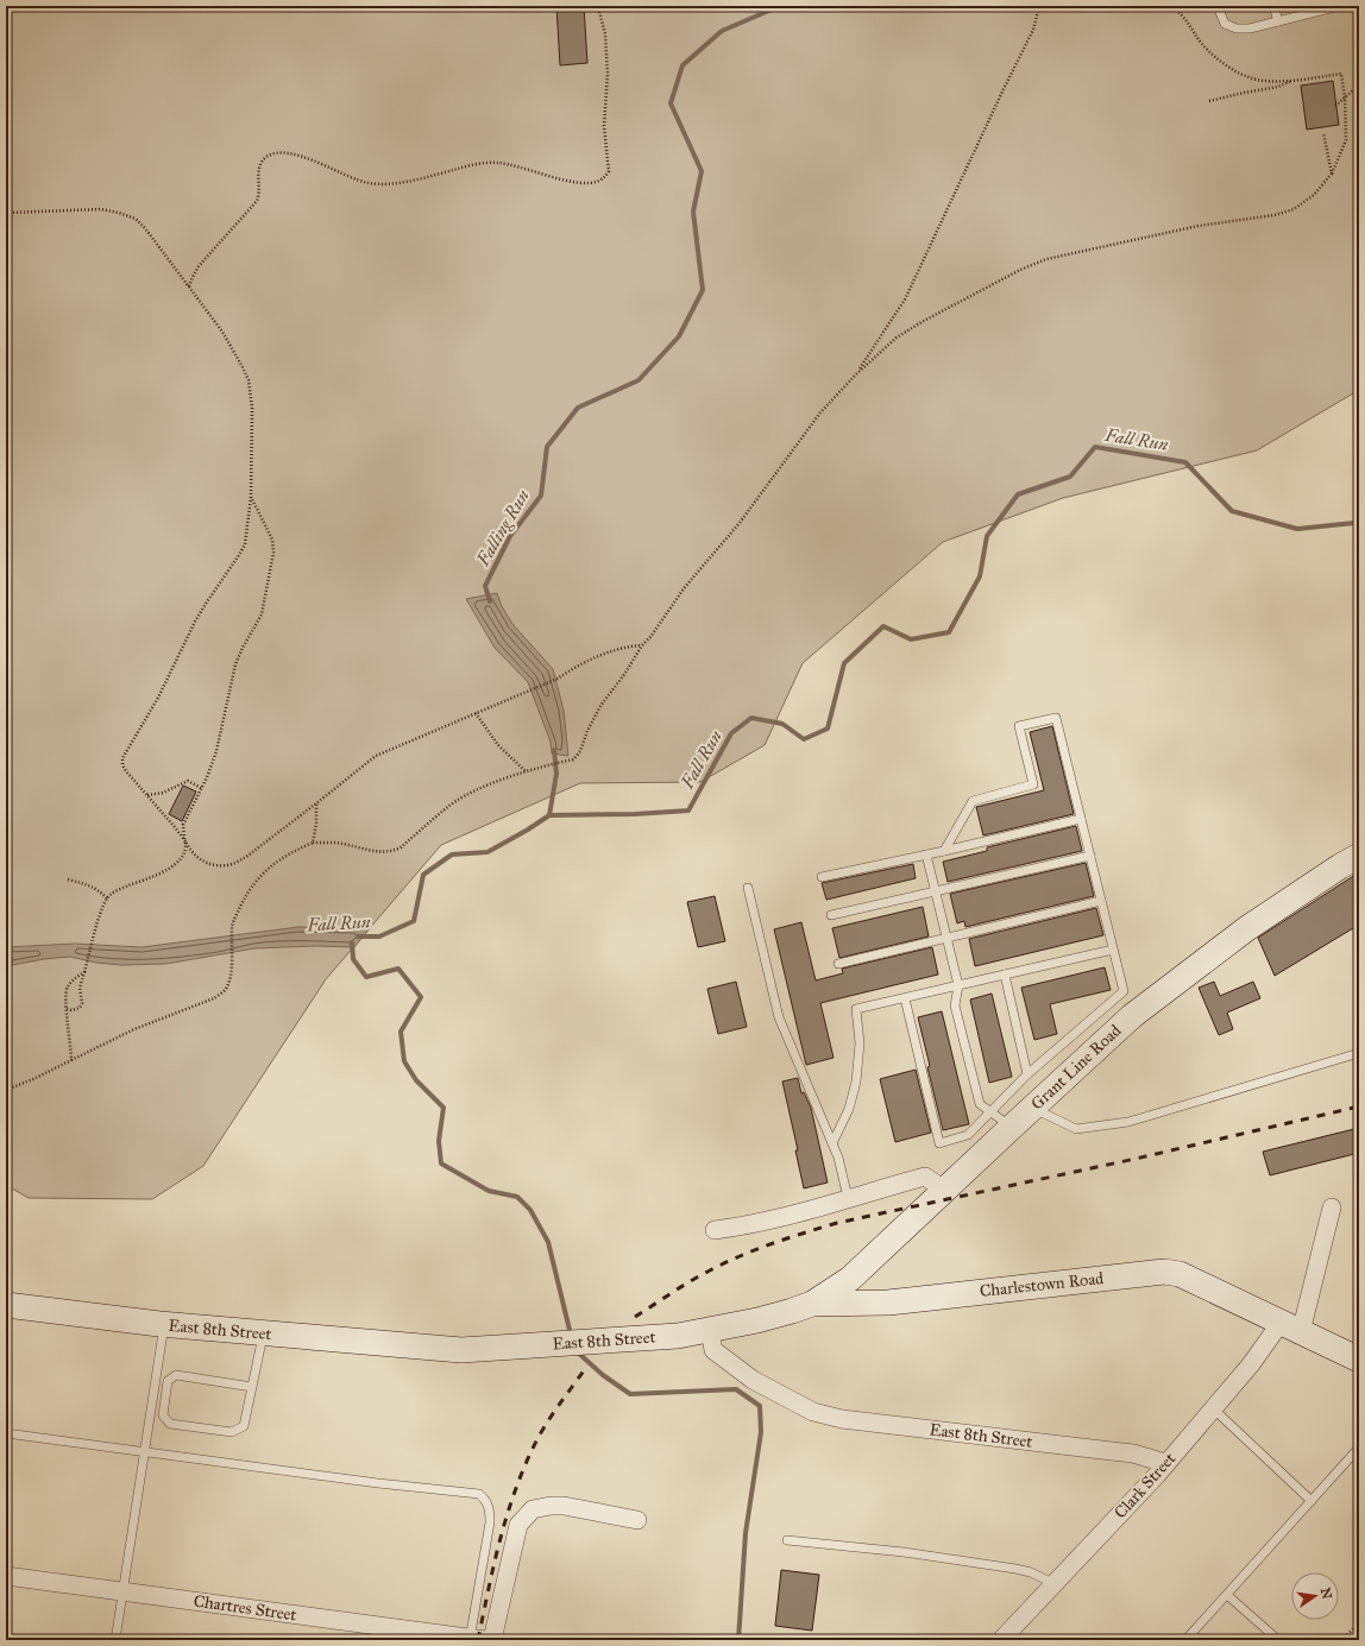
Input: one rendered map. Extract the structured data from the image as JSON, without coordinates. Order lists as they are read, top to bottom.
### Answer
{
  "streets": {
    "street": [
      "Grant Line Road",
      "Charlestown Road",
      "East 8th Street",
      "Clark Street",
      "Chartres Street"
    ]
  },
  "crossings": [
    ["Grant Line Road", "Charlestown Road"],
    ["Charlestown Road", "East 8th Street"],
    ["Charlestown Road", "Clark Street"],
    ["East 8th Street", "Clark Street"]
  ],
  "water": ["Fall Run", "Falling Run"],
  "north": "right"
}
